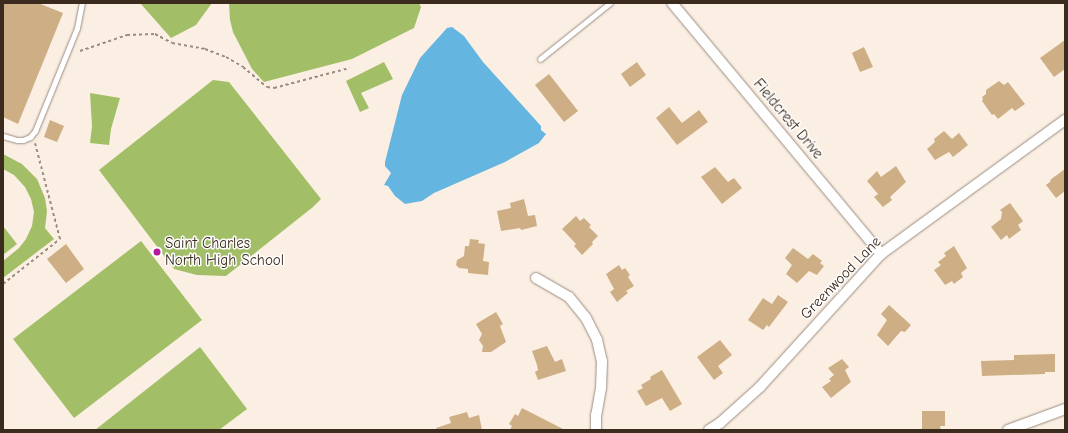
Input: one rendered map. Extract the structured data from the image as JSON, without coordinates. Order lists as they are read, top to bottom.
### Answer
{
  "streets": {
    "street": ["Fieldcrest Drive", "Greenwood Lane"]
  },
  "crossings": [
    ["Fieldcrest Drive", "Greenwood Lane"]
  ],
  "places": ["Saint Charles North High School"]
}
